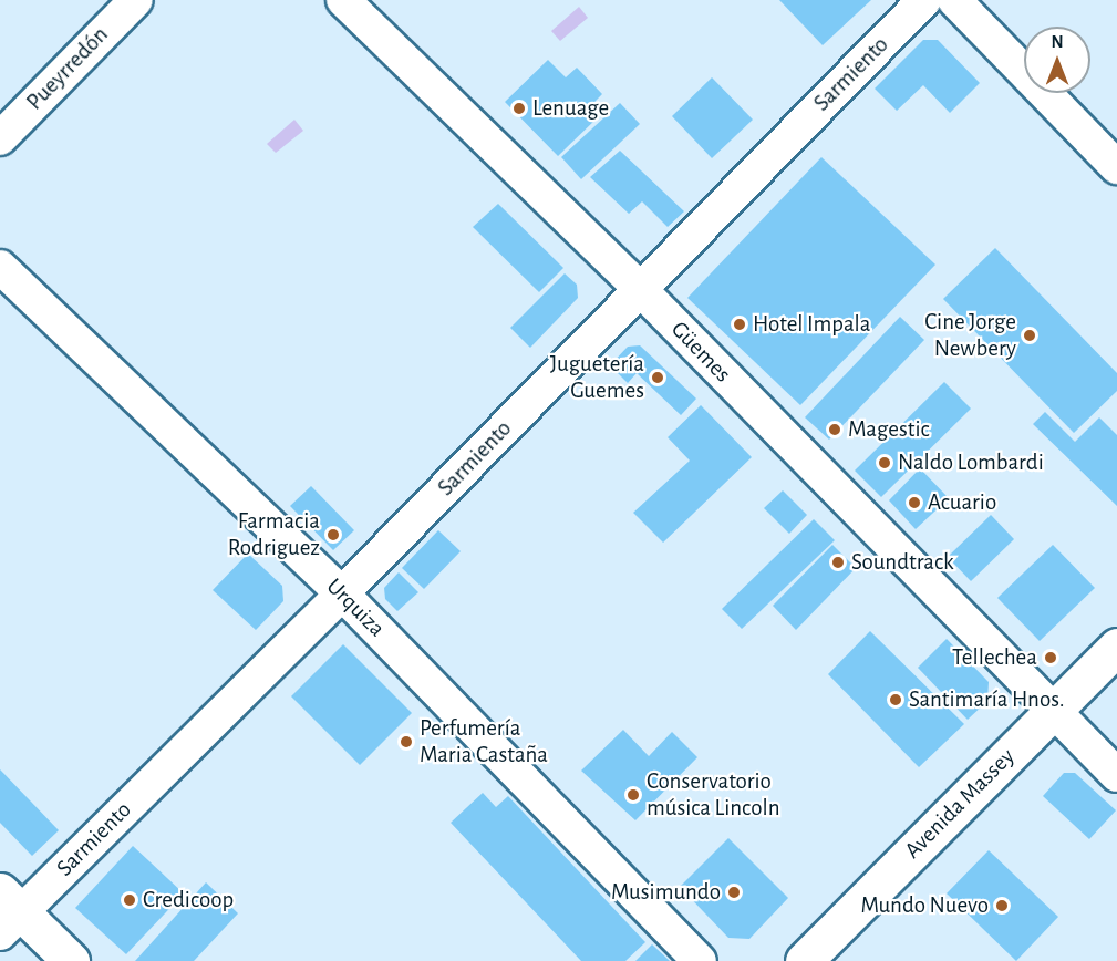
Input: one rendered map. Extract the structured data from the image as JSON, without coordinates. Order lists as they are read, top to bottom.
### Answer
{
  "streets": {
    "main road": ["Avenida Massey"],
    "street": [
      "Pueyrredón",
      "Sarmiento",
      "Güemes",
      "Urquiza"
    ]
  },
  "crossings": [
    ["Sarmiento", "Güemes"],
    ["Sarmiento", "Urquiza"],
    ["Güemes", "Avenida Massey"]
  ],
  "places": [
    "Lenuage",
    "Hotel Impala",
    "Cine Jorge Newbery",
    "Juguetería Guemes",
    "Magestic",
    "Naldo Lombardi",
    "Acuario",
    "Farmacia Rodriguez",
    "Soundtrack",
    "Tellechea",
    "Santimaría Hnos.",
    "Perfumería Maria Castaña",
    "Conservatorio música Lincoln",
    "Musimundo",
    "Credicoop",
    "Mundo Nuevo"
  ],
  "north": "top"
}
